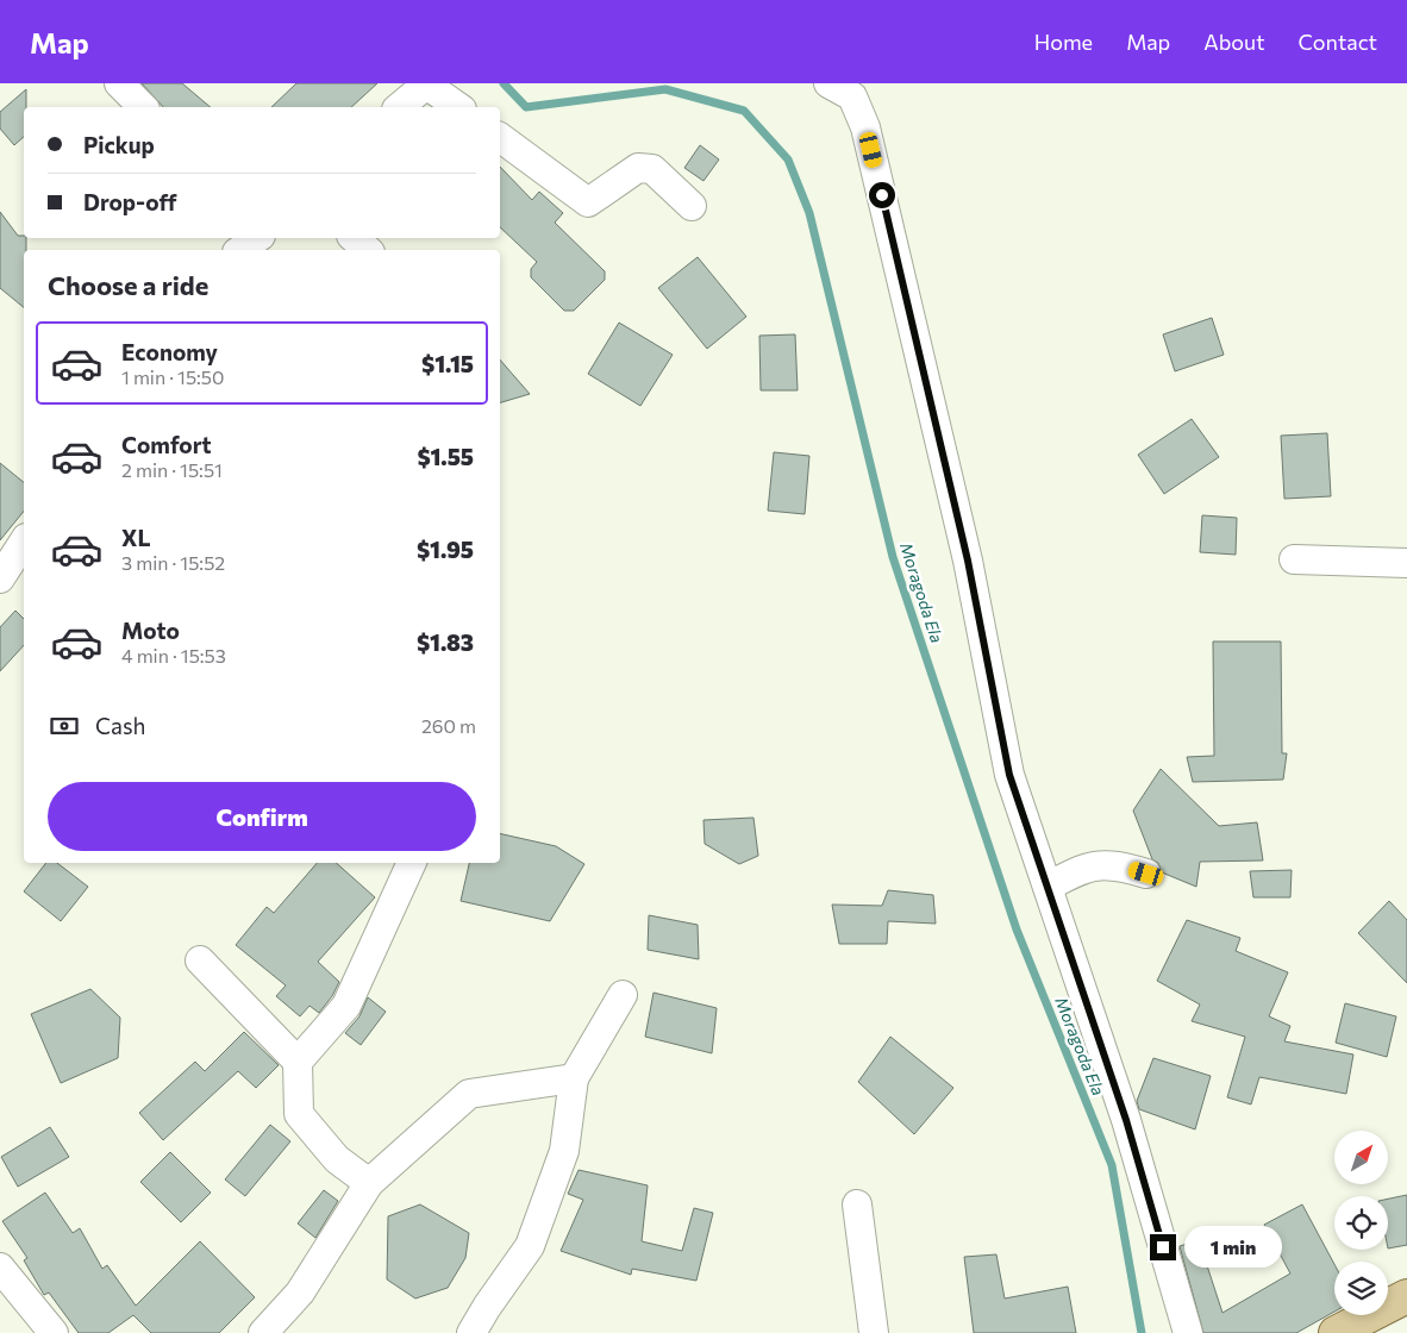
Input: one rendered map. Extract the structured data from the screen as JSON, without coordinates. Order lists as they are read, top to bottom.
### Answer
{
  "water": ["Moragoda Ela"],
  "north": "top right",
  "page": {
    "header": "Map",
    "nav": [
      "Home",
      "Map",
      "About",
      "Contact"
    ],
    "banner": ["Pickup", "Drop-off"],
    "heading": "Choose a ride",
    "list": [
      {
        "name": "Economy",
        "note": "1 min · 15:50",
        "value": "$1.15"
      },
      {
        "name": "Comfort",
        "note": "2 min · 15:51",
        "value": "$1.55"
      },
      {
        "name": "XL",
        "note": "3 min · 15:52",
        "value": "$1.95"
      },
      {
        "name": "Moto",
        "note": "4 min · 15:53",
        "value": "$1.83"
      }
    ],
    "pay": ["Cash", "260 m"],
    "buttons": "Confirm",
    "bubble": "1 min"
  }
}
